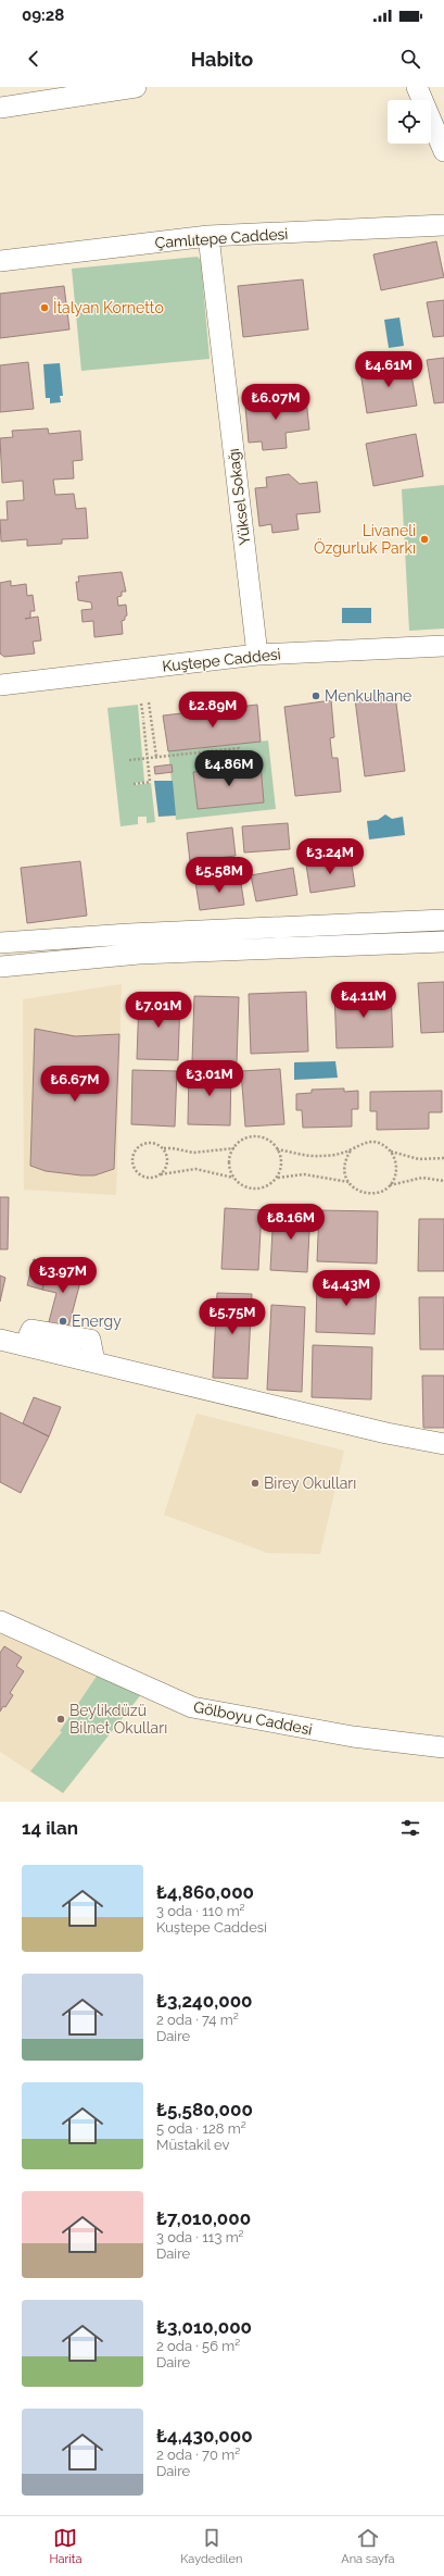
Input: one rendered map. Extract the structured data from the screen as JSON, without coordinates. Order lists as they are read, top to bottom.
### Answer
{
  "streets": {
    "street": [
      "Çamlıtepe Caddesi",
      "Yüksel Sokağı",
      "Kuştepe Caddesi",
      "Gölboyu Caddesi"
    ]
  },
  "crossings": [
    ["Çamlıtepe Caddesi", "Yüksel Sokağı"],
    ["Yüksel Sokağı", "Kuştepe Caddesi"]
  ],
  "places": [
    "İtalyan Kornetto",
    "Livaneli Özgurluk Parkı",
    "Menkulhane",
    "Energy",
    "Birey Okulları",
    "Beylikdüzü Bilnet Okulları"
  ],
  "page": {
    "status": "09:28",
    "header": "Habito",
    "price": [
      "₺4.61M",
      "₺6.07M",
      "₺2.89M",
      "₺4.86M",
      "₺3.24M",
      "₺5.58M",
      "₺4.11M",
      "₺7.01M",
      "₺3.01M",
      "₺6.67M",
      "₺8.16M",
      "₺3.97M",
      "₺4.43M",
      "₺5.75M"
    ],
    "heading": "14 ilan",
    "list": [
      {
        "name": "₺4,860,000",
        "note": "3 oda · 110 m² · Kuştepe Caddesi"
      },
      {
        "name": "₺3,240,000",
        "note": "2 oda · 74 m² · Daire"
      },
      {
        "name": "₺5,580,000",
        "note": "5 oda · 128 m² · Müstakil ev"
      },
      {
        "name": "₺7,010,000",
        "note": "3 oda · 113 m² · Daire"
      },
      {
        "name": "₺3,010,000",
        "note": "2 oda · 56 m² · Daire"
      },
      {
        "name": "₺4,430,000",
        "note": "2 oda · 70 m² · Daire"
      }
    ],
    "tabs": ["Harita", "Kaydedilen", "Ana sayfa"]
  }
}
